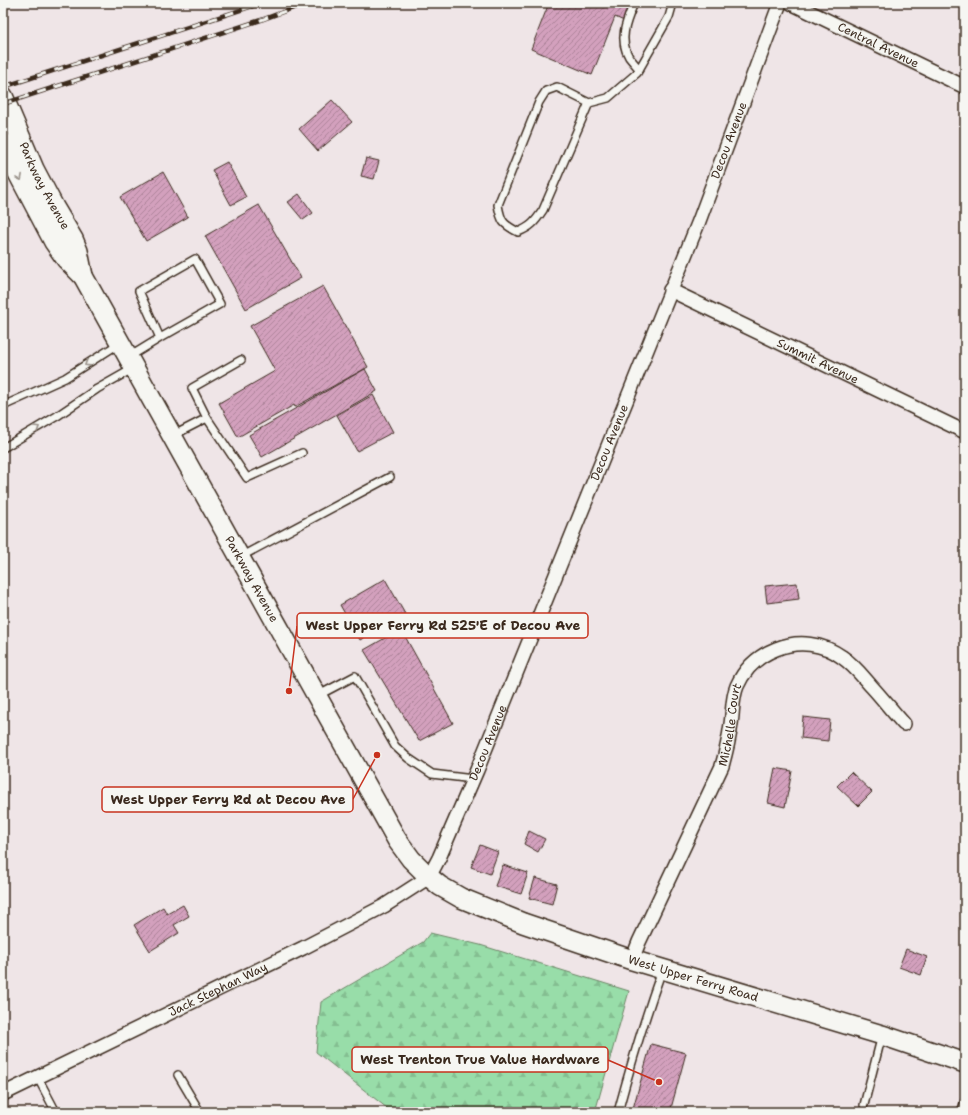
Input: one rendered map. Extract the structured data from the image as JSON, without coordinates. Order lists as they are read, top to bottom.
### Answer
{
  "streets": {
    "main road": ["Parkway Avenue", "West Upper Ferry Road"],
    "street": [
      "Central Avenue",
      "Decou Avenue",
      "Summit Avenue",
      "Michelle Court",
      "Jack Stephan Way"
    ]
  },
  "crossings": [
    ["Decou Avenue", "Parkway Avenue"],
    ["Decou Avenue", "Summit Avenue"],
    ["Decou Avenue", "West Upper Ferry Road"],
    ["Decou Avenue", "Jack Stephan Way"],
    ["Parkway Avenue", "West Upper Ferry Road"],
    ["Parkway Avenue", "Jack Stephan Way"],
    ["Michelle Court", "West Upper Ferry Road"],
    ["West Upper Ferry Road", "Jack Stephan Way"]
  ],
  "places": ["West Upper Ferry Rd 525'E of Decou Ave", "West Upper Ferry Rd at Decou Ave", "West Trenton True Value Hardware"]
}
